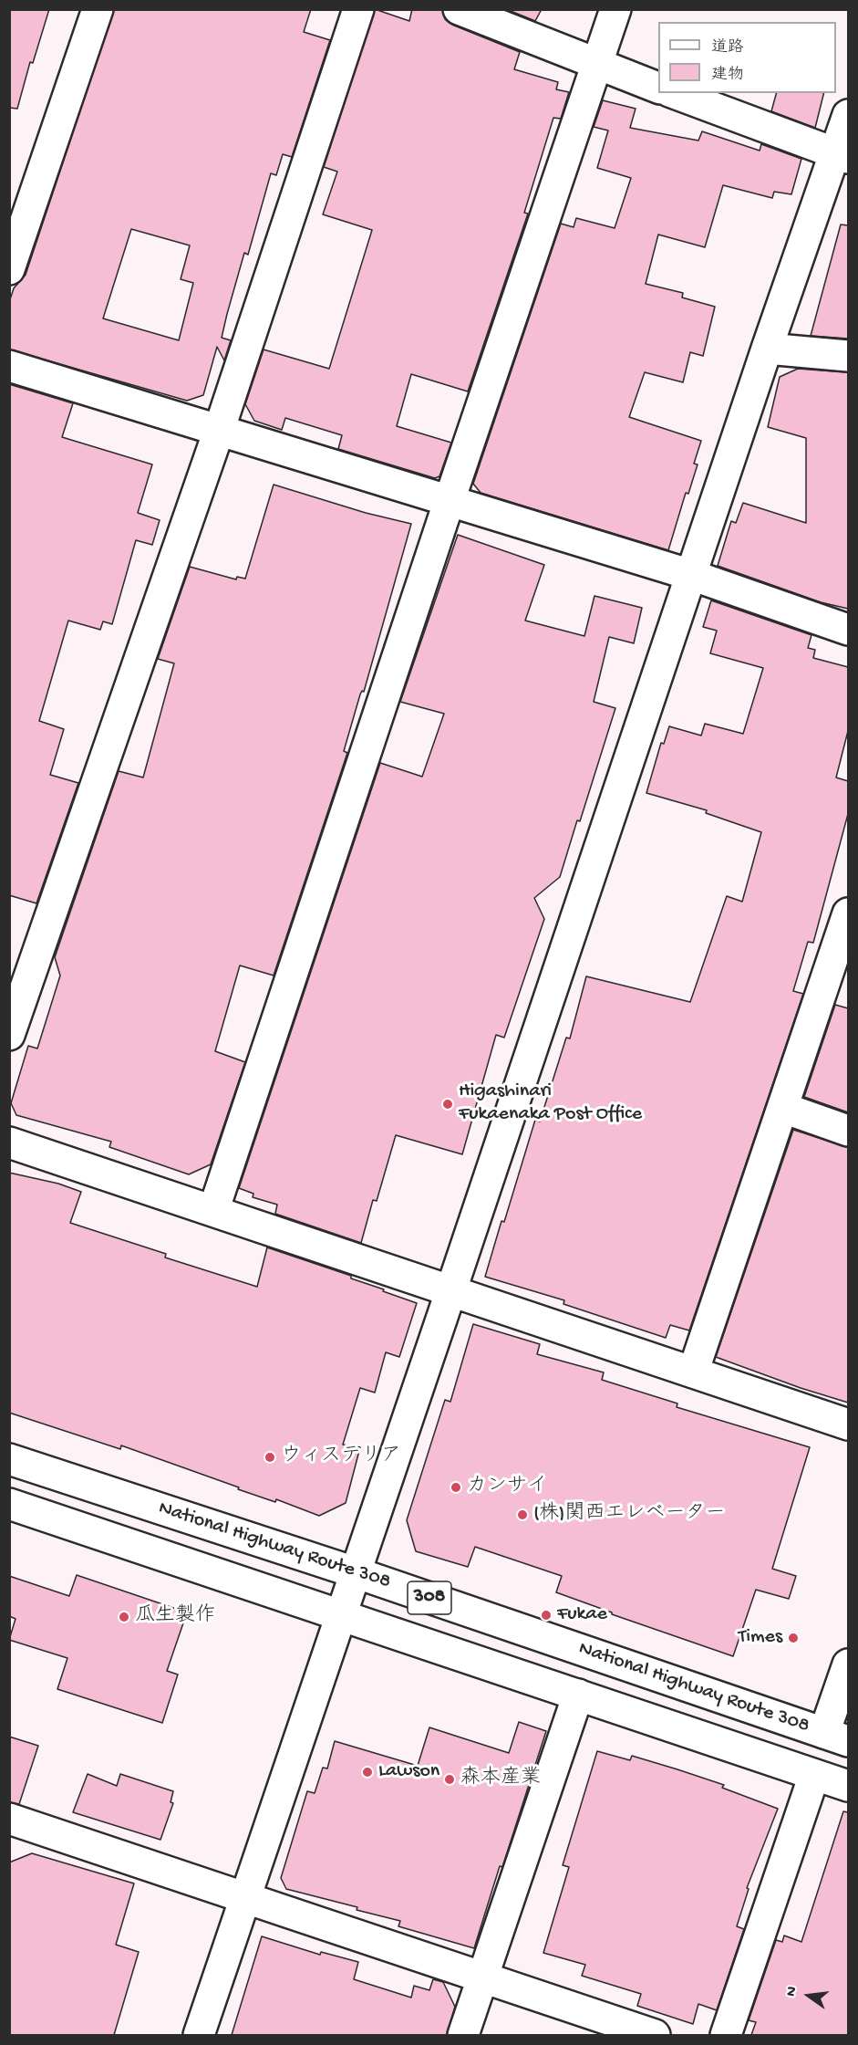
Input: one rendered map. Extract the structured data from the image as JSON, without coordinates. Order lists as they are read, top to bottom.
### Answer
{
  "streets": {
    "main road": ["National Highway Route 308", "308"]
  },
  "places": [
    "Higashinari Fukaenaka Post Office",
    "ウィステリア",
    "カンサイ",
    "(株)関西エレベーター",
    "Fukae",
    "瓜生製作",
    "Times",
    "Lawson",
    "森本産業"
  ],
  "legend": ["道路", "建物"],
  "north": "left"
}
